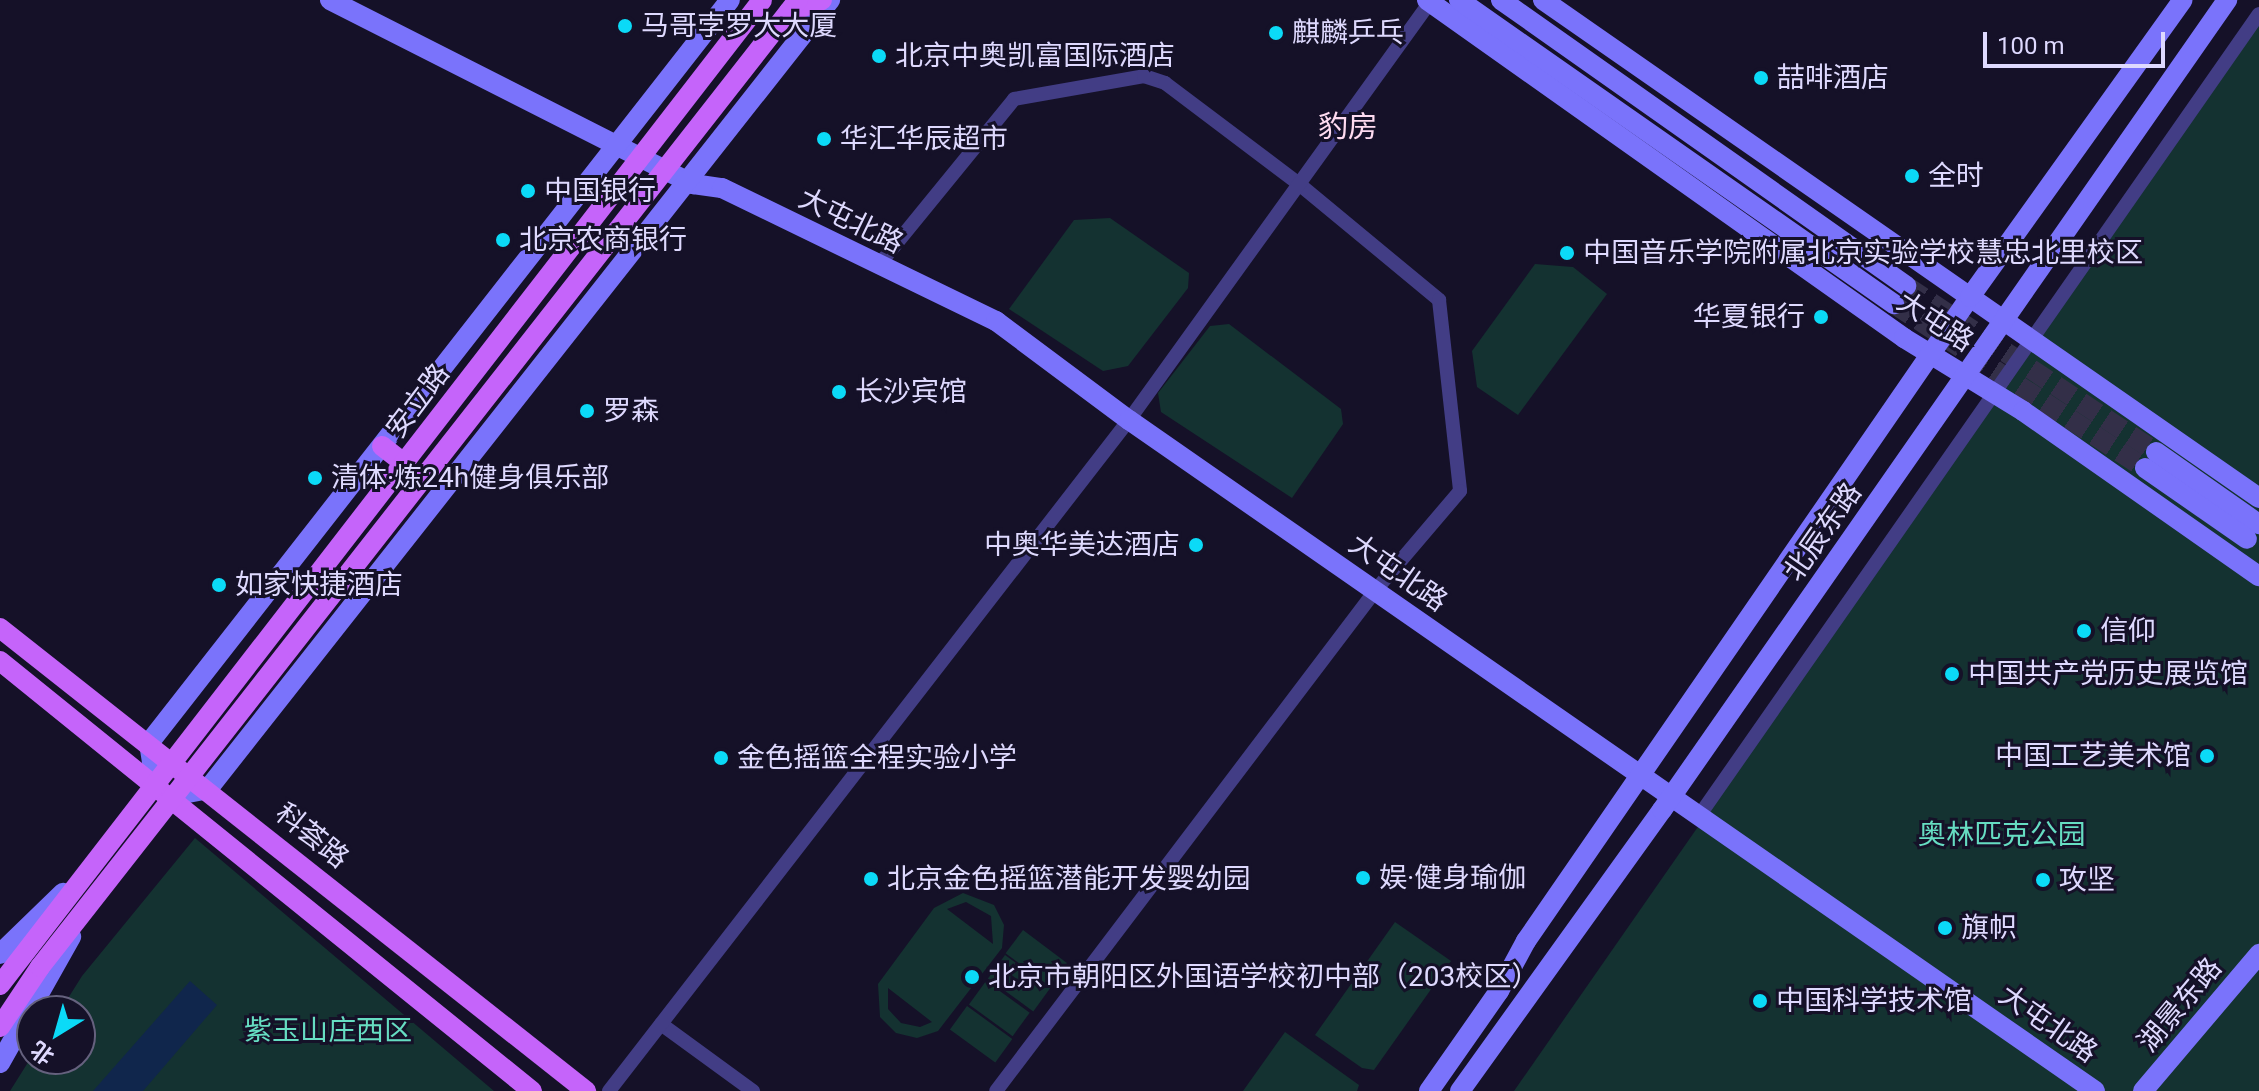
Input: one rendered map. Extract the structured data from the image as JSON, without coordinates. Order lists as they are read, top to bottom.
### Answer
{
  "streets": {
    "main road": ["安立路", "科荟路"],
    "street": [
      "大屯北路",
      "大屯路",
      "北辰东路",
      "湖景东路"
    ]
  },
  "crossings": [
    ["大屯北路", "安立路"],
    ["大屯北路", "北辰东路"],
    ["大屯路", "北辰东路"],
    ["安立路", "科荟路"]
  ],
  "districts": ["豹房"],
  "parks": ["奥林匹克公园", "紫玉山庄西区"],
  "places": [
    "马哥孛罗大大厦",
    "麒麟乒乓",
    "北京中奥凯富国际酒店",
    "喆啡酒店",
    "华汇华辰超市",
    "全时",
    "中国银行",
    "北京农商银行",
    "中国音乐学院附属北京实验学校慧忠北里校区",
    "华夏银行",
    "长沙宾馆",
    "罗森",
    "清体·炼24h健身俱乐部",
    "中奥华美达酒店",
    "如家快捷酒店",
    "信仰",
    "中国共产党历史展览馆",
    "中国工艺美术馆",
    "金色摇篮全程实验小学",
    "娱·健身瑜伽",
    "北京金色摇篮潜能开发婴幼园",
    "攻坚",
    "旗帜",
    "北京市朝阳区外国语学校初中部（203校区）",
    "中国科学技术馆"
  ],
  "scale_bar": "100 m",
  "north": "bottom left"
}
